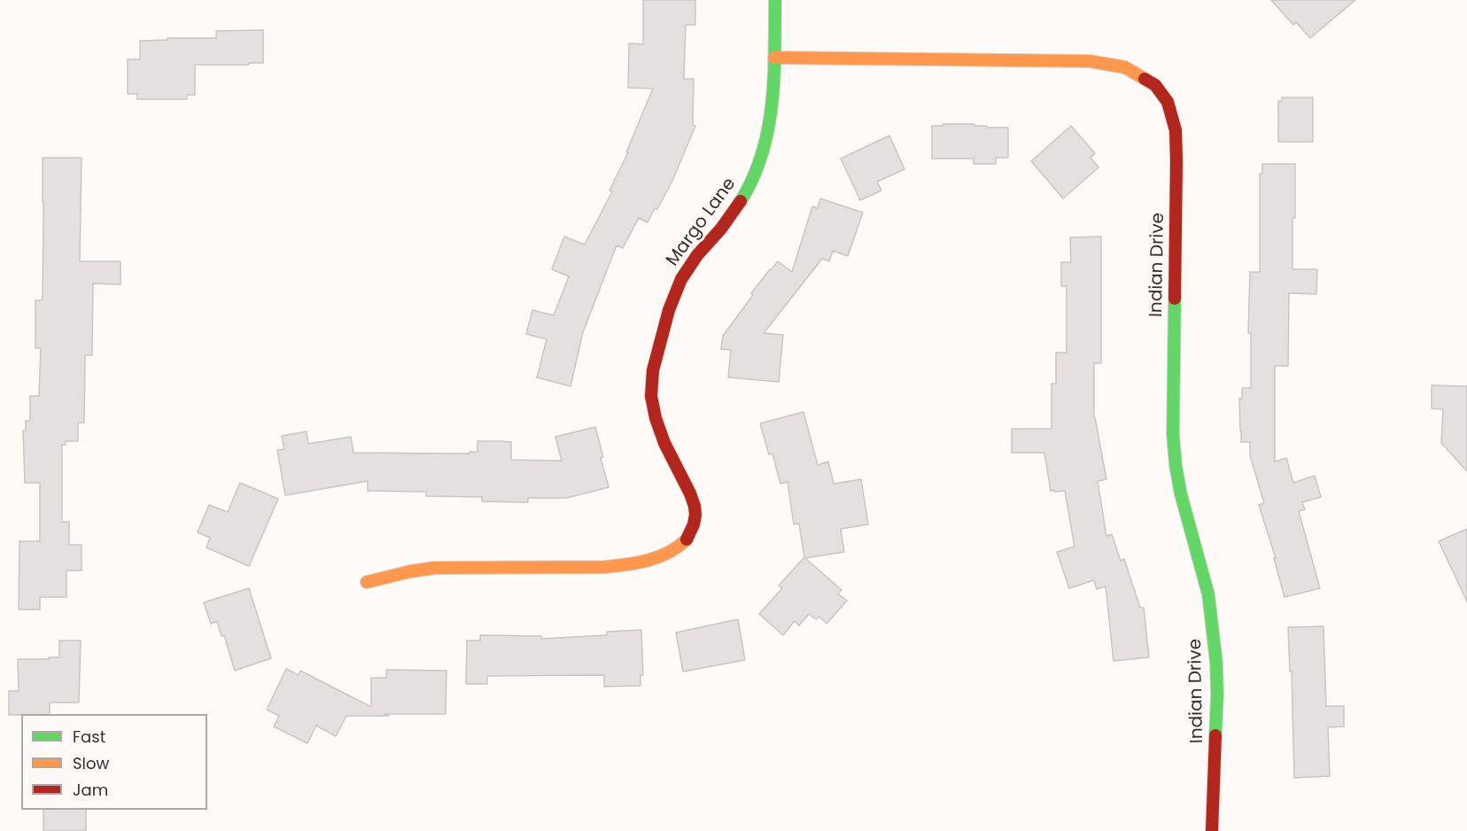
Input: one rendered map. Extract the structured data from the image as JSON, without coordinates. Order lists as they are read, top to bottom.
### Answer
{
  "streets": {
    "street": ["Margo Lane", "Indian Drive"]
  },
  "crossings": [
    ["Margo Lane", "Indian Drive"]
  ],
  "legend": ["Fast", "Slow", "Jam"]
}
